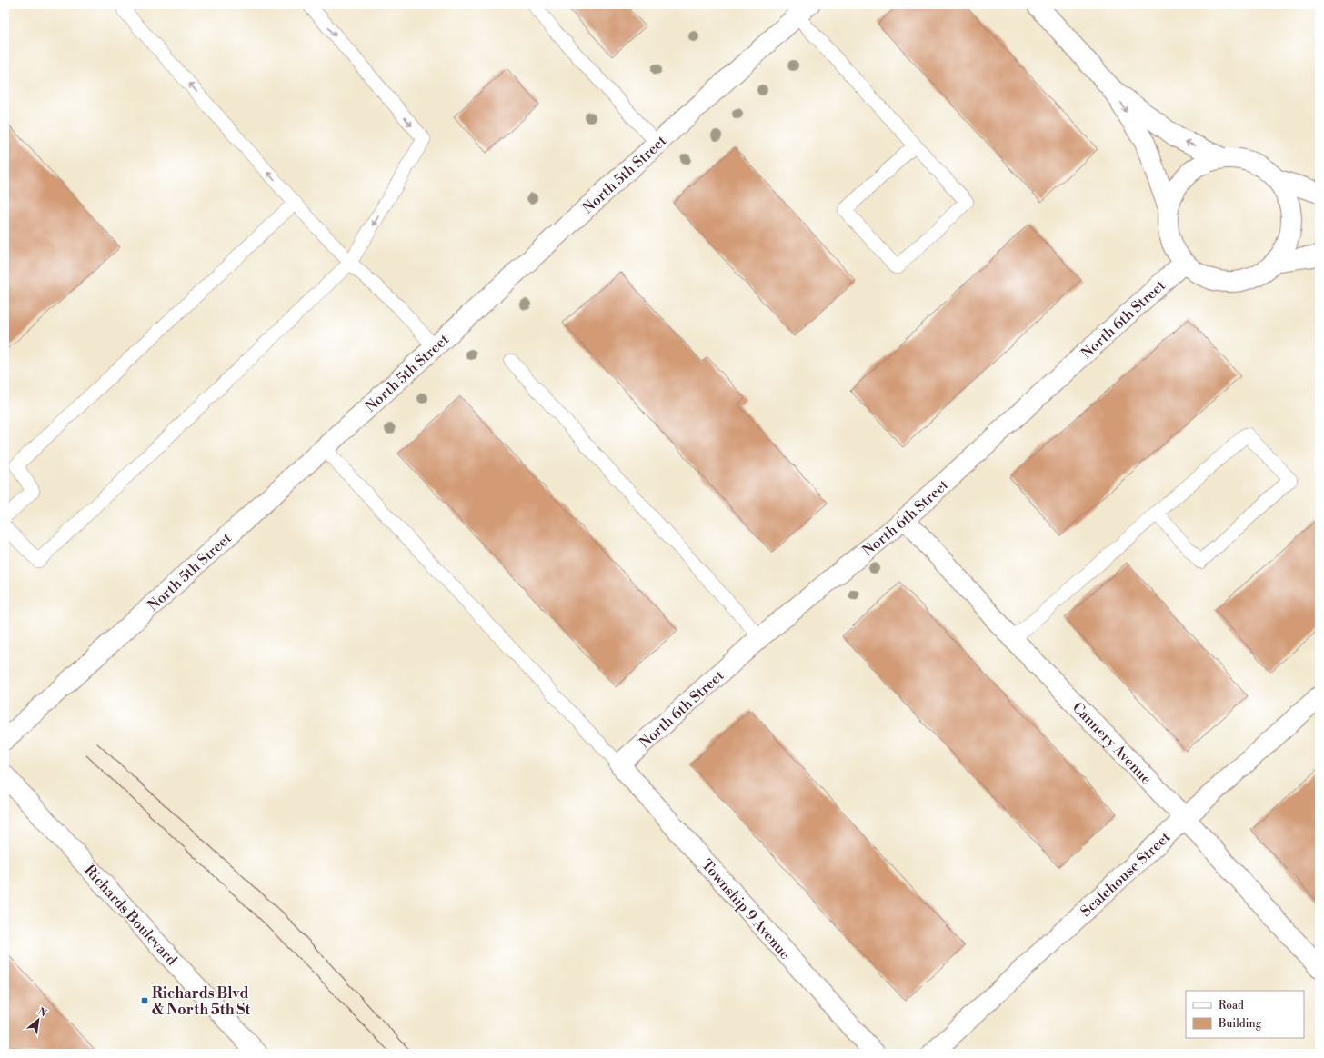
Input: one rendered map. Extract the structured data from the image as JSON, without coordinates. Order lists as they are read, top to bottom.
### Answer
{
  "streets": {
    "street": [
      "North 5th Street",
      "North 6th Street",
      "Cannery Avenue",
      "Scalehouse Street",
      "Township 9 Avenue",
      "Richards Boulevard"
    ]
  },
  "crossings": [
    ["North 6th Street", "Cannery Avenue"],
    ["North 6th Street", "Township 9 Avenue"],
    ["Cannery Avenue", "Scalehouse Street"]
  ],
  "places": {
    "transit": ["Richards Blvd & North 5th St"]
  },
  "legend": ["Road", "Building"],
  "north": "top right"
}
